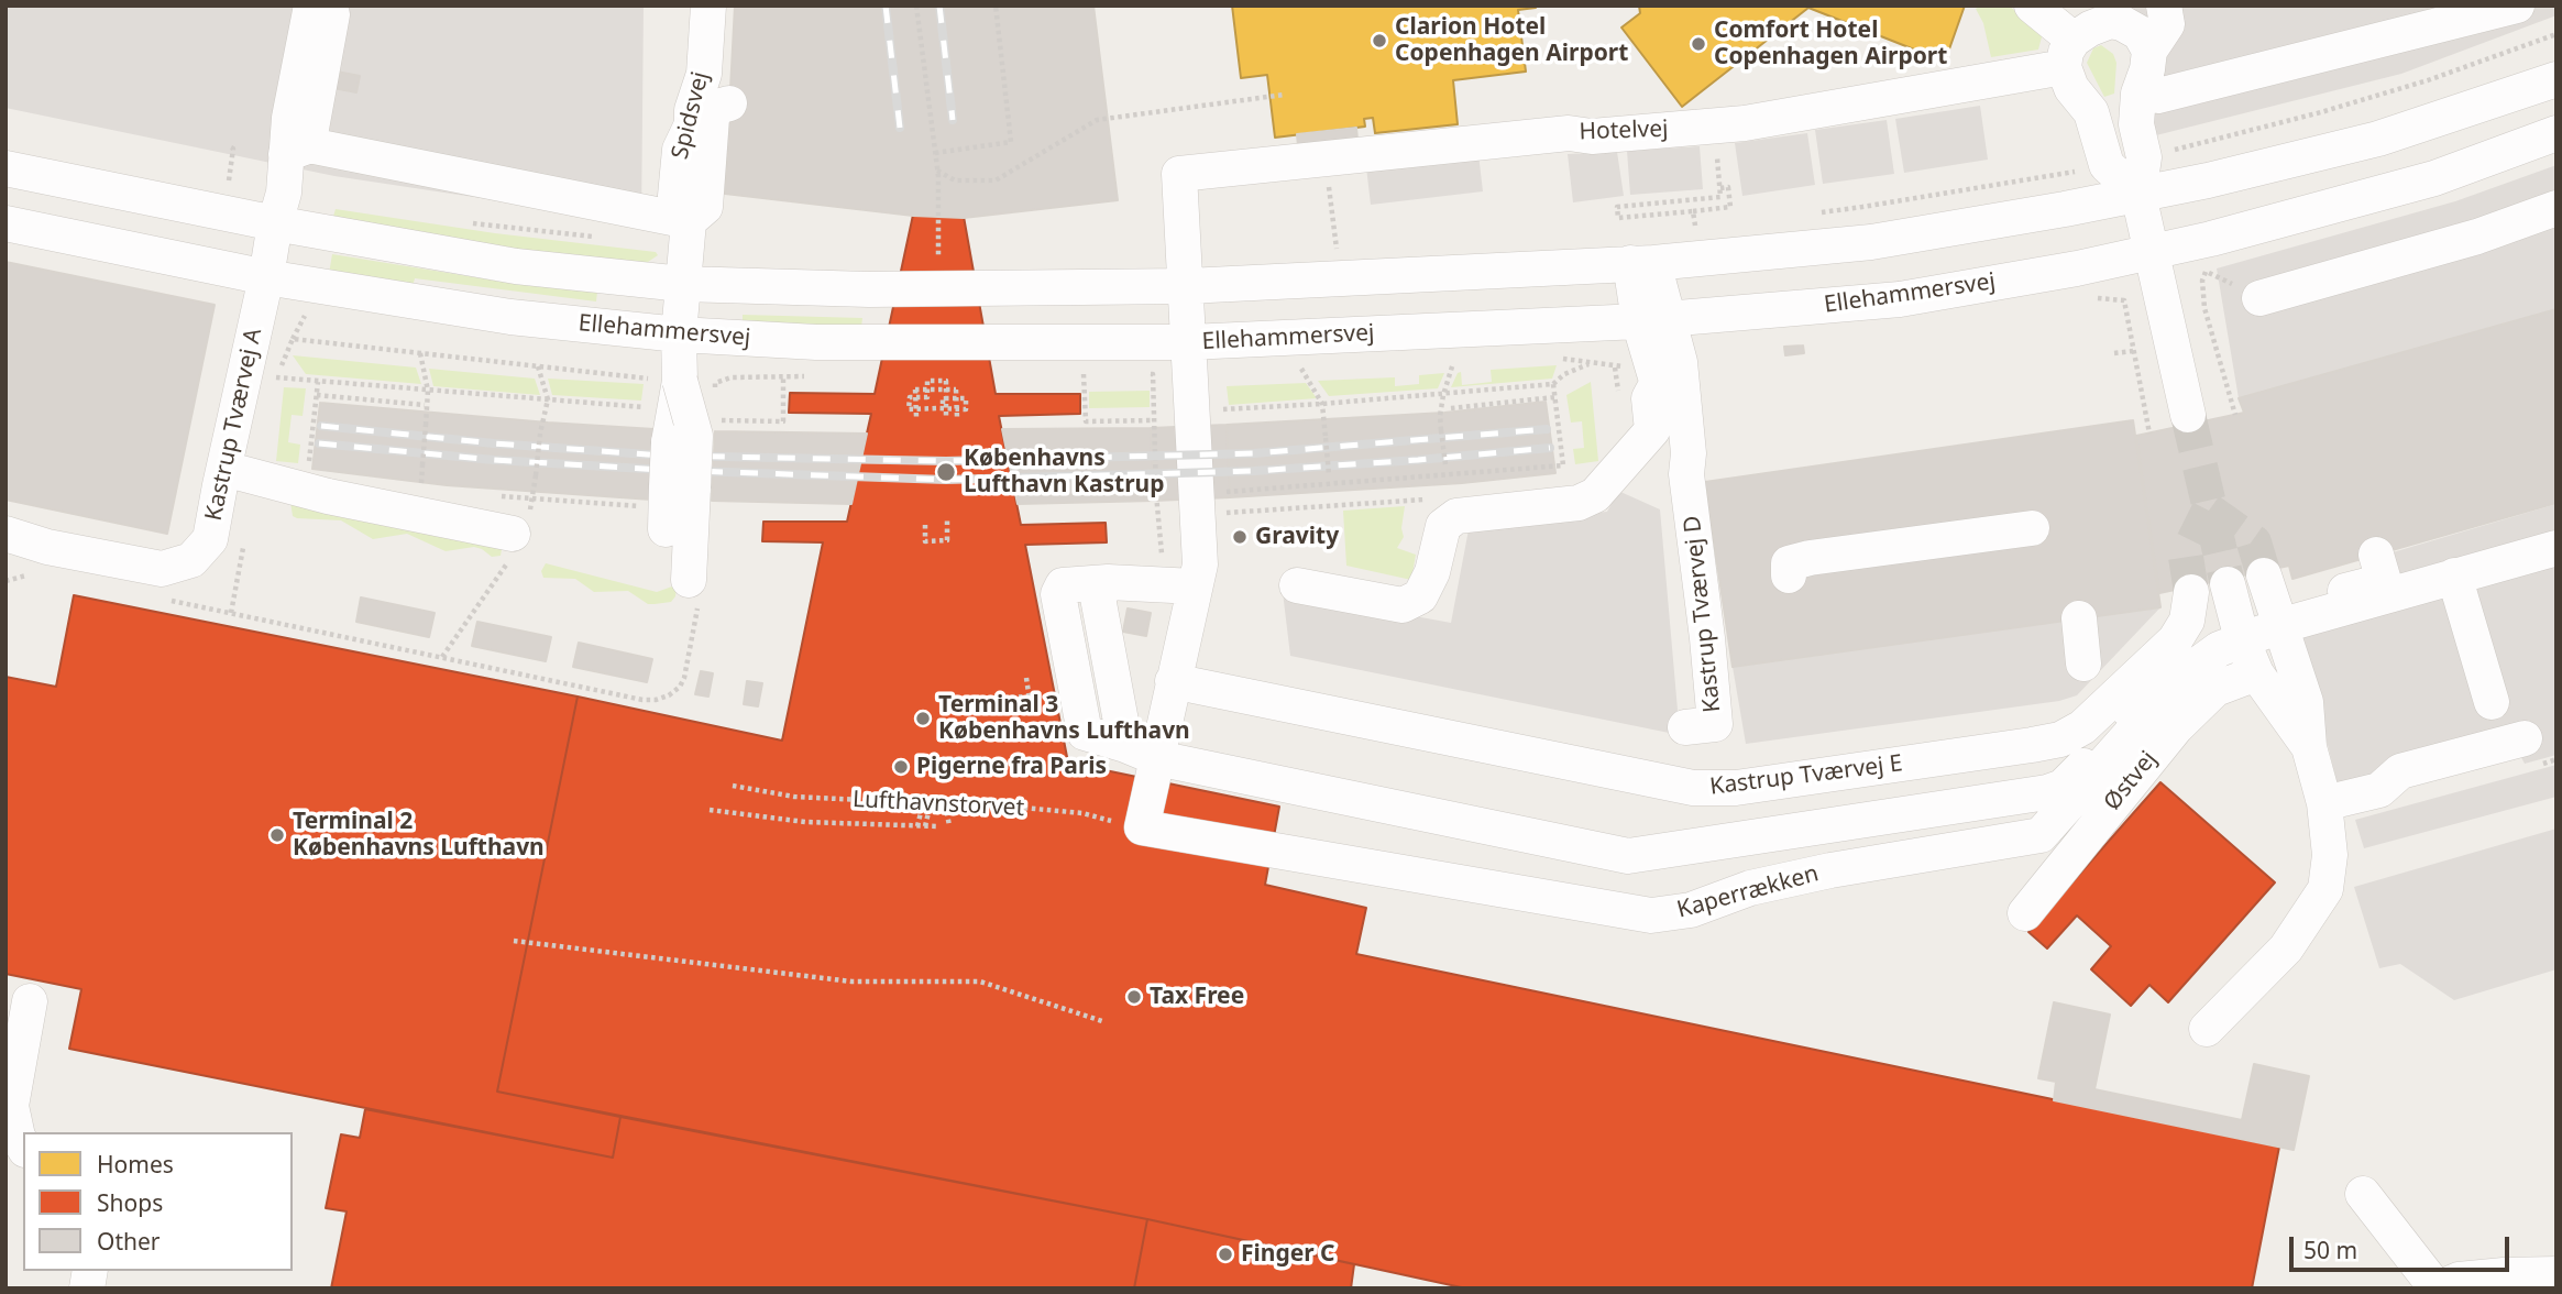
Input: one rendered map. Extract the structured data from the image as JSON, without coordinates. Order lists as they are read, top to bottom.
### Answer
{
  "streets": {
    "street": [
      "Spidsvej",
      "Hotelvej",
      "Ellehammersvej",
      "Kastrup Tværvej A",
      "Kastrup Tværvej D",
      "Kastrup Tværvej E",
      "Østvej",
      "Kaperrækken"
    ],
    "path": ["Lufthavnstorvet"]
  },
  "crossings": [
    ["Spidsvej", "Ellehammersvej"],
    ["Hotelvej", "Ellehammersvej"],
    ["Ellehammersvej", "Kastrup Tværvej A"],
    ["Ellehammersvej", "Kastrup Tværvej D"],
    ["Kastrup Tværvej E", "Kaperrækken"],
    ["Lufthavnstorvet", "Kaperrækken"]
  ],
  "places": [
    "Clarion Hotel Copenhagen Airport",
    "Comfort Hotel Copenhagen Airport",
    "Københavns Lufthavn Kastrup",
    "Gravity",
    "Terminal 3 Københavns Lufthavn",
    "Pigerne fra Paris",
    "Terminal 2 Københavns Lufthavn",
    "Tax Free",
    "Finger C"
  ],
  "legend": ["Homes", "Shops", "Other"],
  "scale_bar": "50 m"
}
